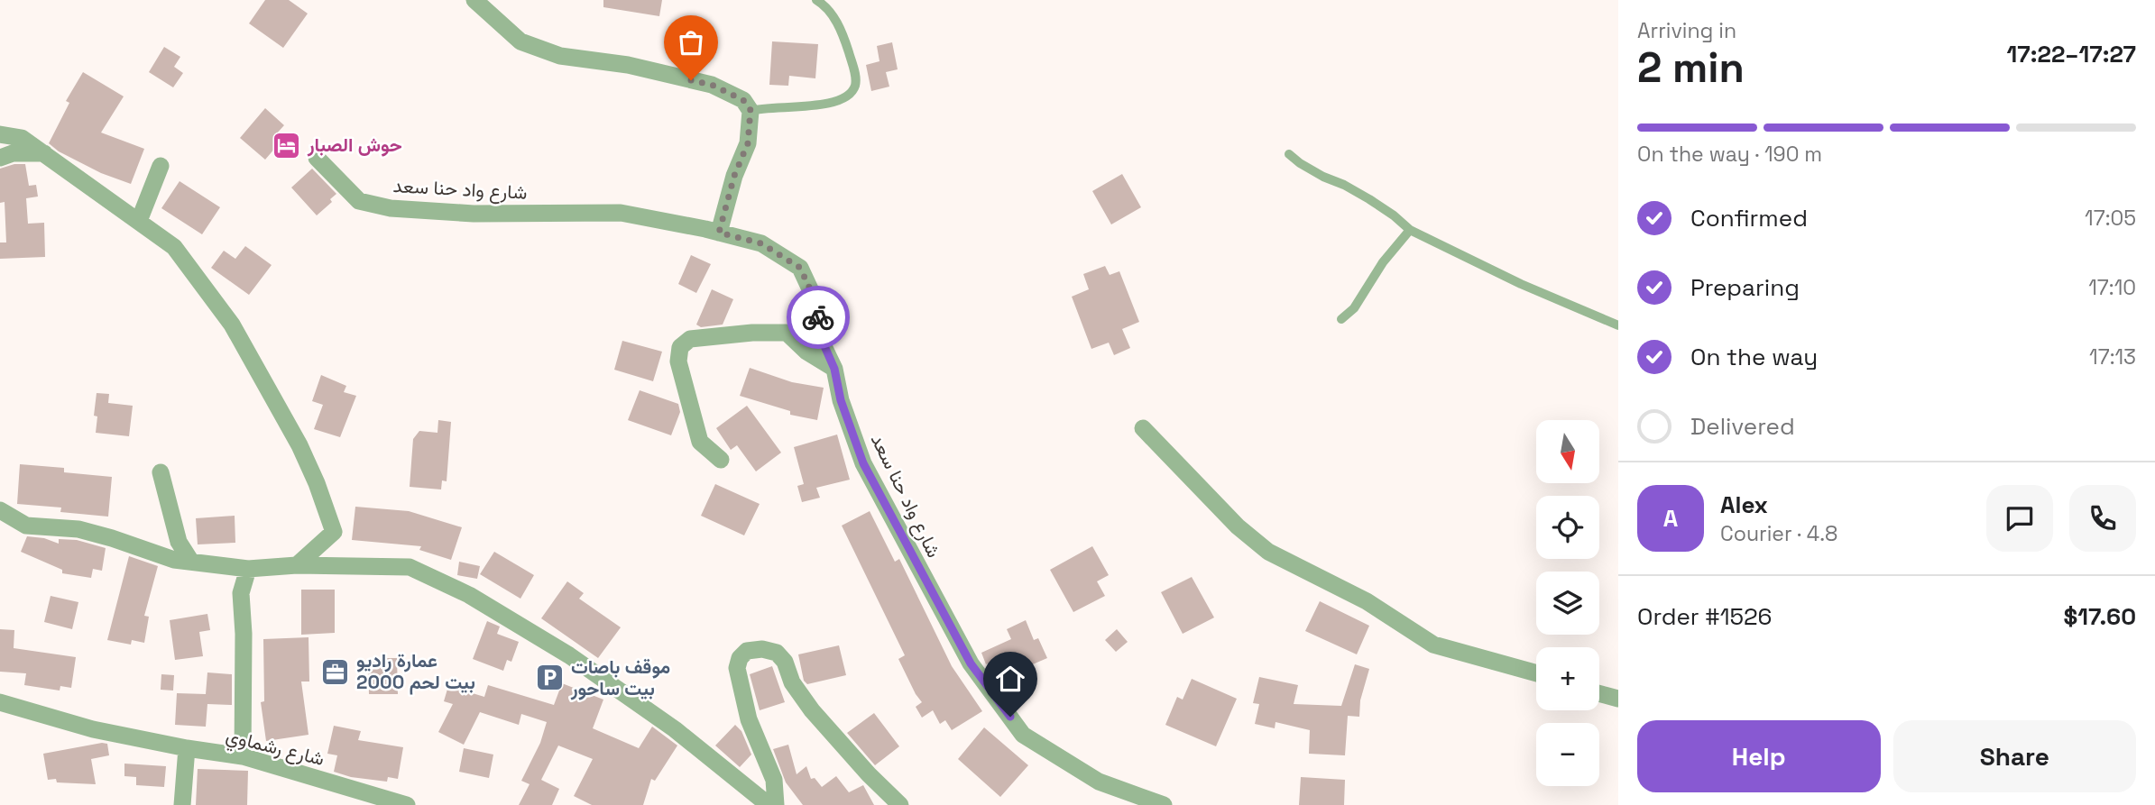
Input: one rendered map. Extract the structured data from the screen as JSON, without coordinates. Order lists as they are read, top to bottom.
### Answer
{
  "streets": {
    "street": ["شارع واد حنا سعد", "شارع رشماوي"]
  },
  "places": {
    "hotel": ["حوش الصبار"],
    "office": ["عمارة راديو بيت لحم 2000"],
    "parking": ["موقف باصات بيت ساحور"]
  },
  "north": "bottom",
  "page": {
    "heading": ["2 min", "Arriving in", "17:22–17:27"],
    "panel": [
      "Alex",
      "Courier · 4.8",
      "Order #1526",
      "$17.60"
    ],
    "bar": "On the way · 190 m",
    "list": [
      ["Confirmed", "17:05"],
      ["Preparing", "17:10"],
      ["On the way", "17:13"],
      "Delivered"
    ],
    "map_buttons": ["+", "−"],
    "round": "A",
    "buttons": ["Help", "Share"]
  }
}
